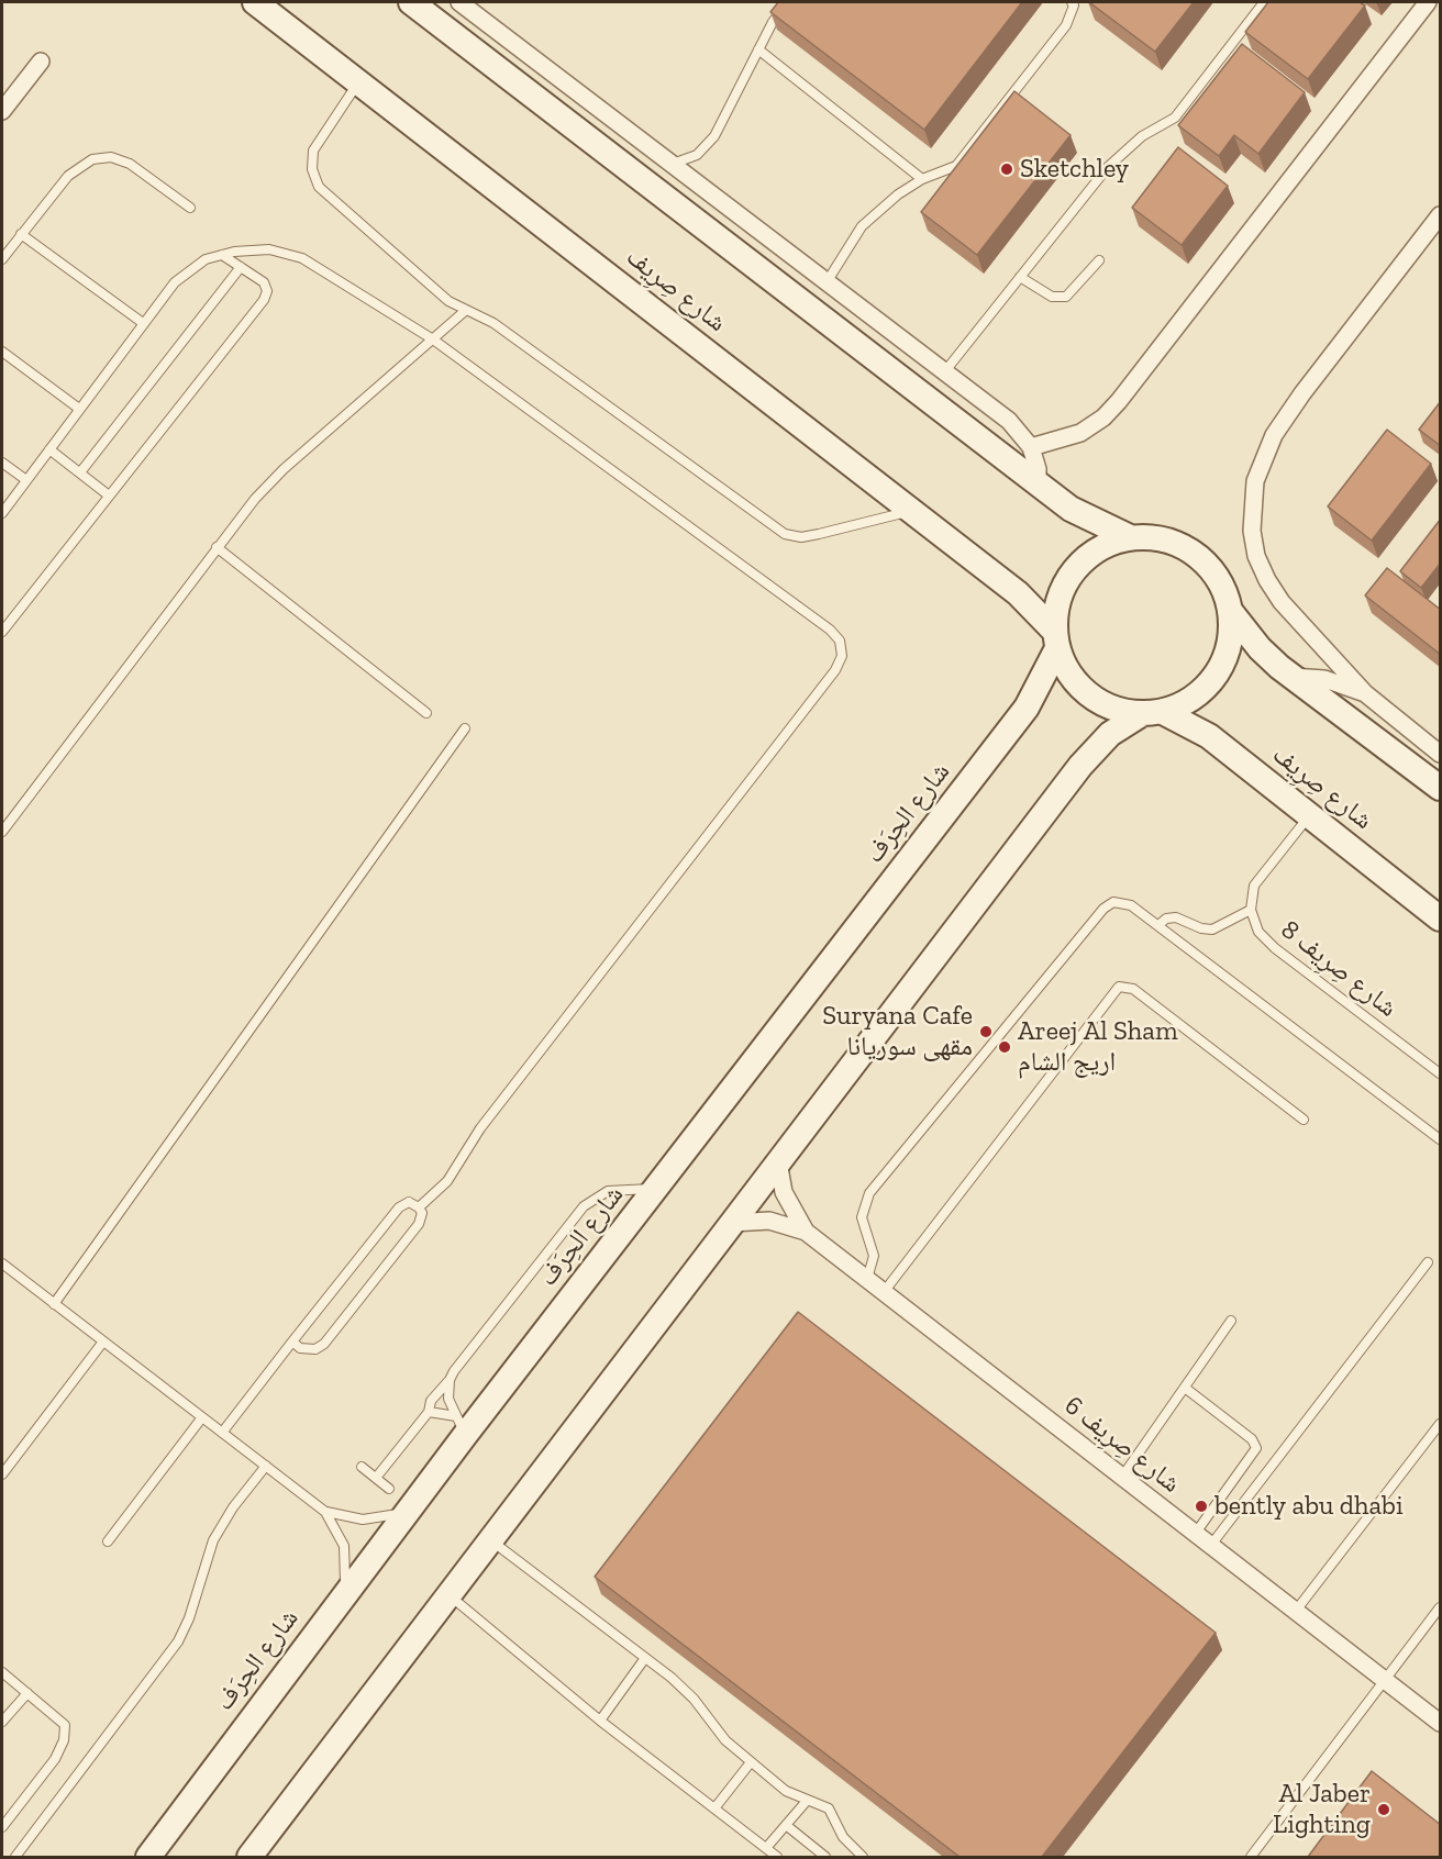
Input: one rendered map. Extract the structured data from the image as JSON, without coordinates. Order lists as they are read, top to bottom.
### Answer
{
  "streets": {
    "main road": ["شارع صِرِيف", "شارع الحِرَف"],
    "street": ["شارع صِرِيف 6"],
    "lane": ["شارع صِرِيف 8"]
  },
  "crossings": [
    ["شارع صِرِيف", "شارع الحِرَف"],
    ["شارع صِرِيف", "شارع صِرِيف 8"]
  ],
  "places": [
    "Sketchley",
    "Suryana Cafe مقهى سوريانا",
    "Areej Al Sham اريج الشام",
    "bently abu dhabi",
    "Al Jaber Lighting"
  ]
}
